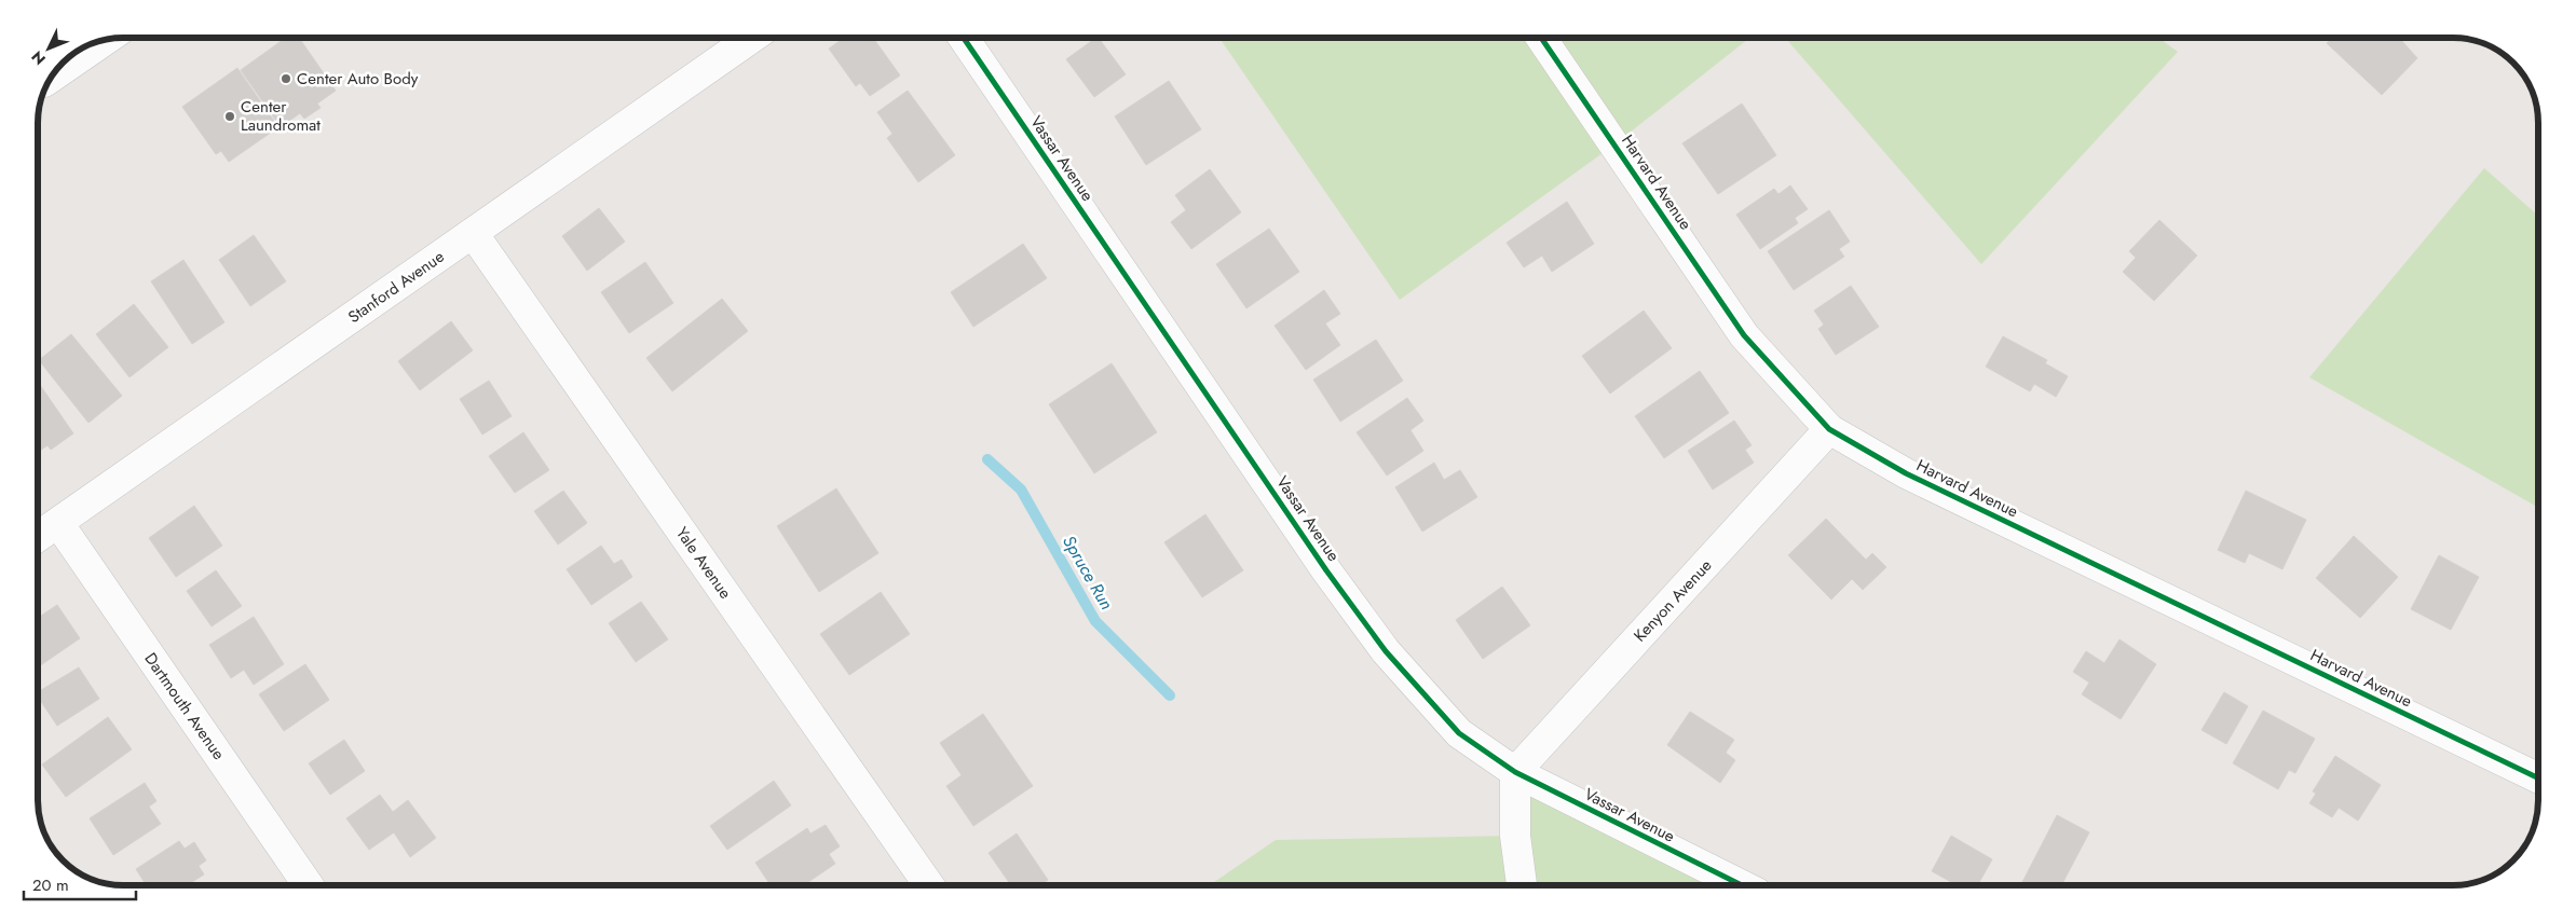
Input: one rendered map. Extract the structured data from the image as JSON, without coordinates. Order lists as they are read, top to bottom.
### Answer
{
  "streets": {
    "street": [
      "Vassar Avenue",
      "Harvard Avenue",
      "Stanford Avenue",
      "Yale Avenue",
      "Kenyon Avenue",
      "Dartmouth Avenue"
    ]
  },
  "crossings": [
    ["Vassar Avenue", "Kenyon Avenue"],
    ["Harvard Avenue", "Kenyon Avenue"],
    ["Stanford Avenue", "Yale Avenue"],
    ["Stanford Avenue", "Dartmouth Avenue"]
  ],
  "water": ["Spruce Run"],
  "places": ["Center Auto Body", "Center Laundromat"],
  "scale_bar": "20 m",
  "north": "bottom left"
}
